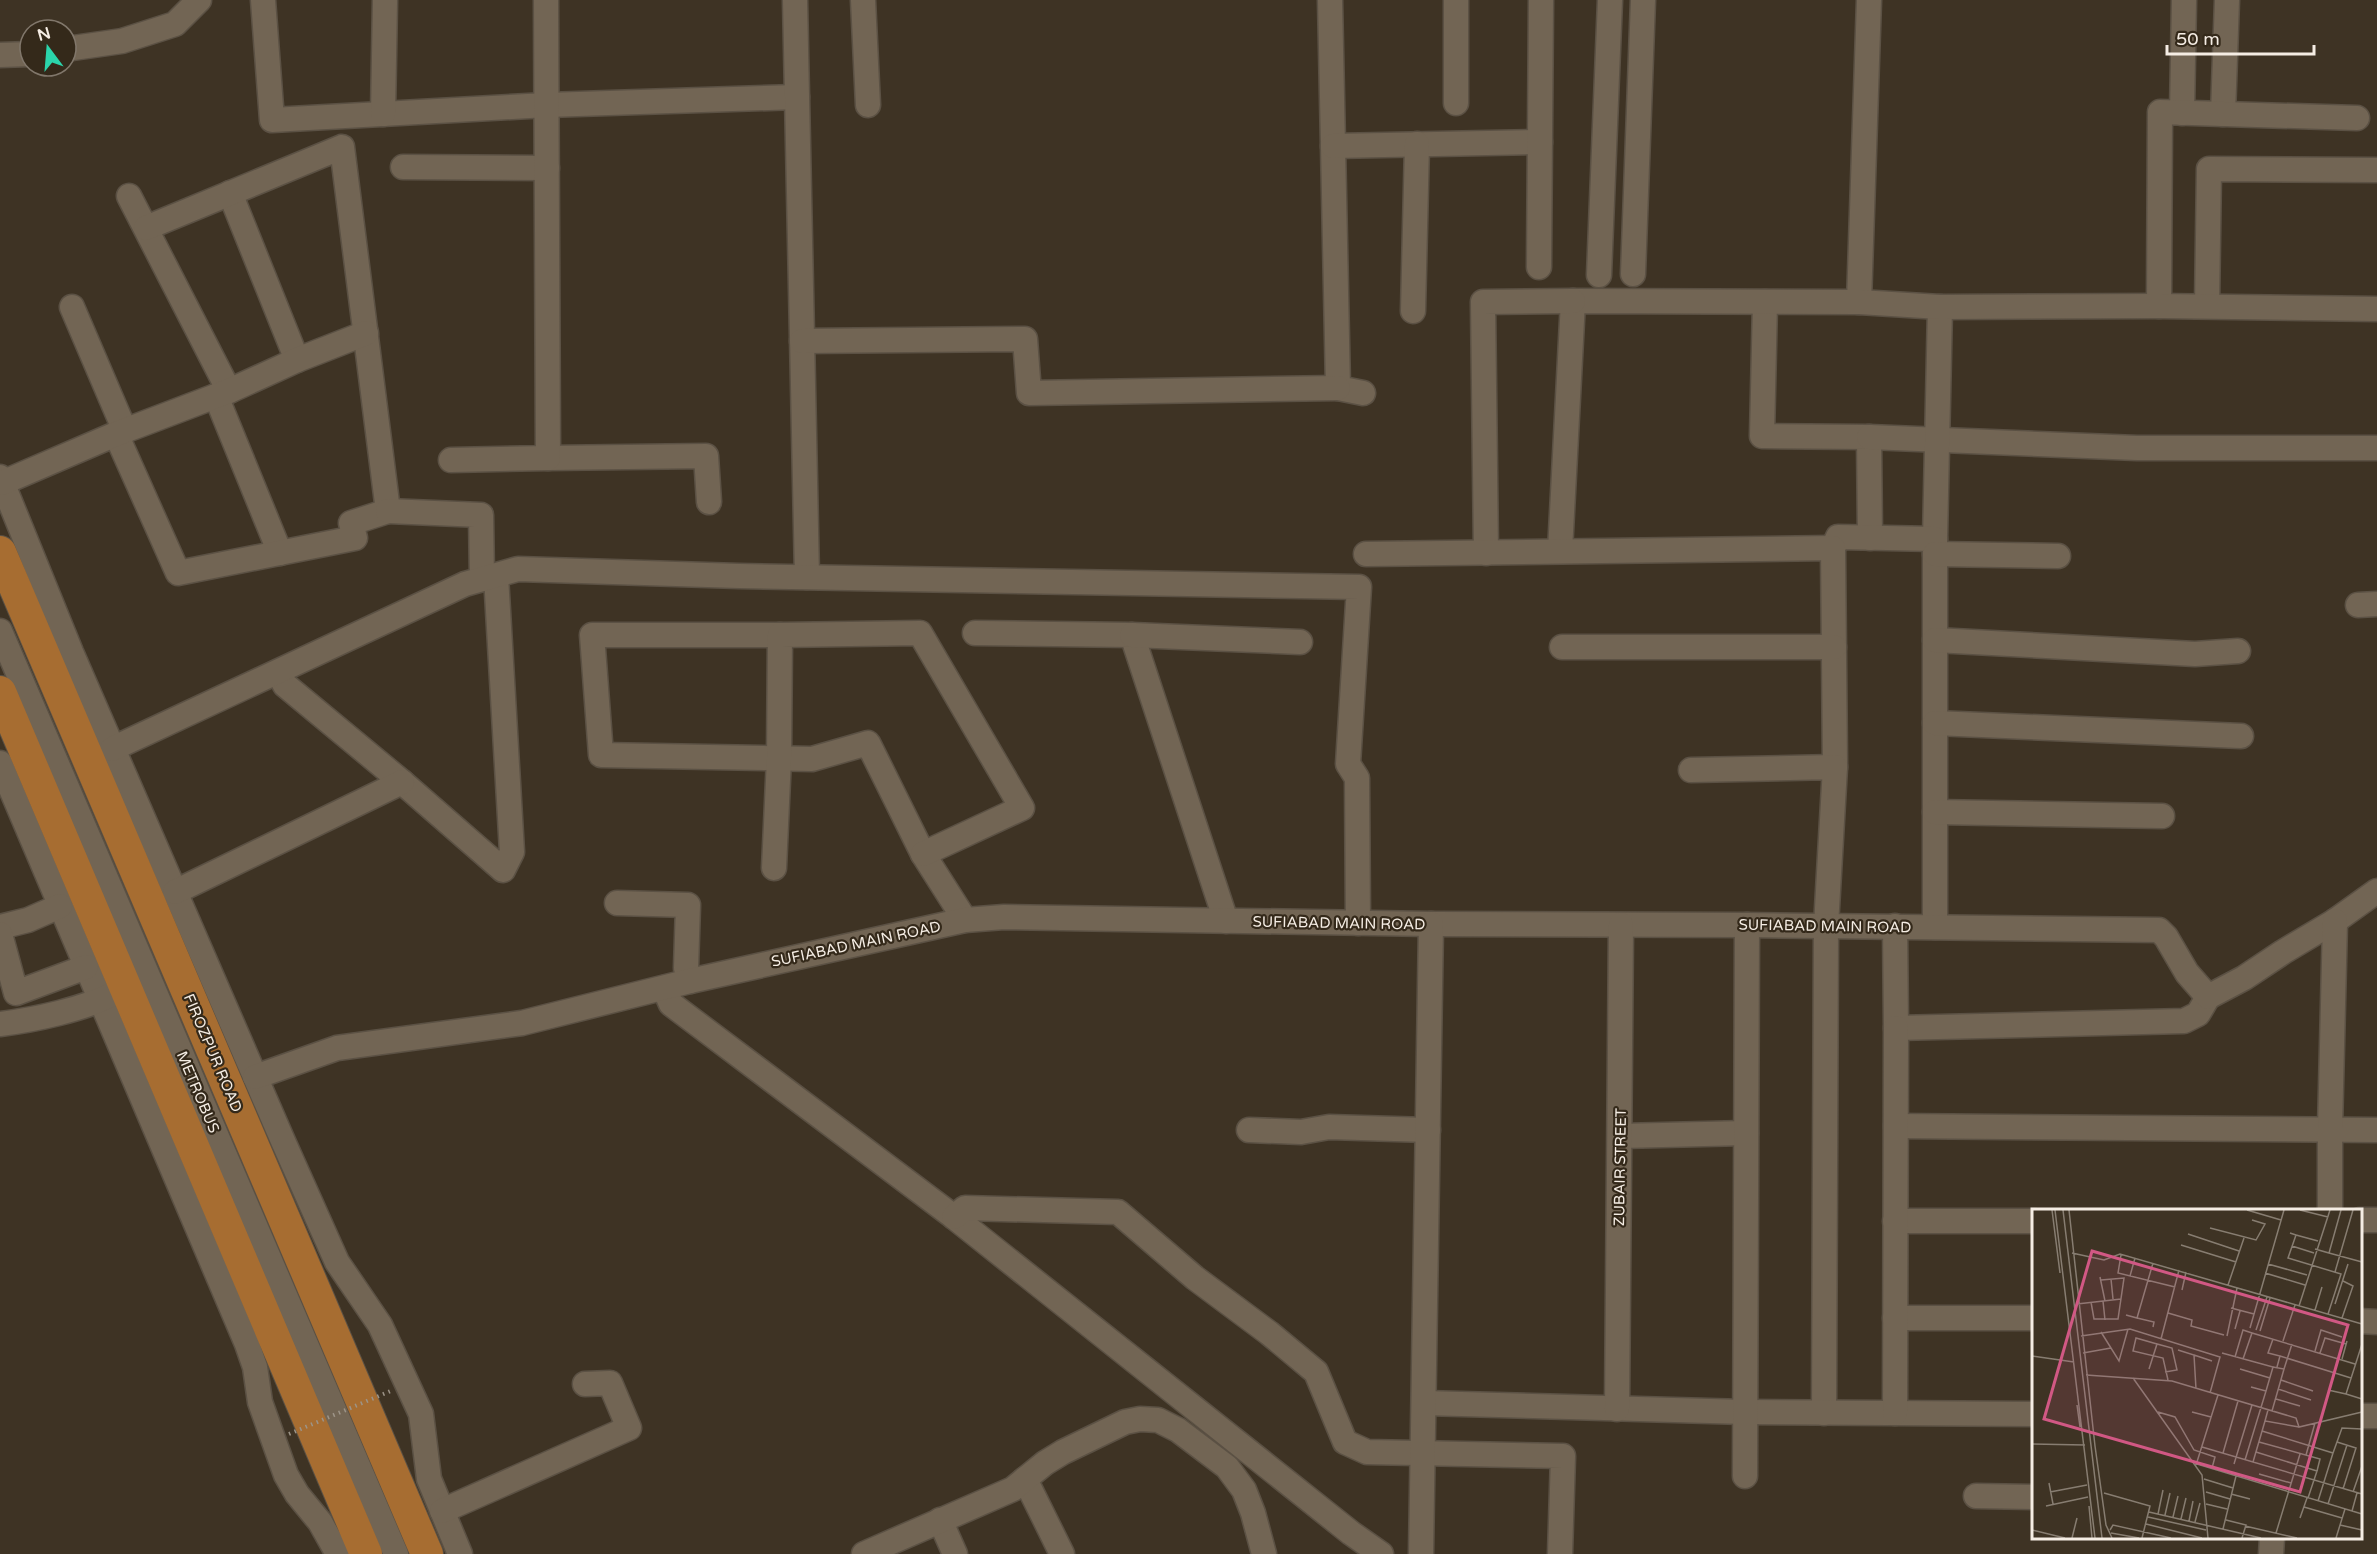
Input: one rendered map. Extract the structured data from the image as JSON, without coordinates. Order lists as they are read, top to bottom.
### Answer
{
  "streets": {
    "main road": ["FIROZPUR ROAD"],
    "street": ["SUFIABAD MAIN ROAD", "METROBUS", "ZUBAIR STREET"]
  },
  "crossings": [
    ["SUFIABAD MAIN ROAD", "ZUBAIR STREET"]
  ],
  "scale_bar": "50 m",
  "north": "top"
}
